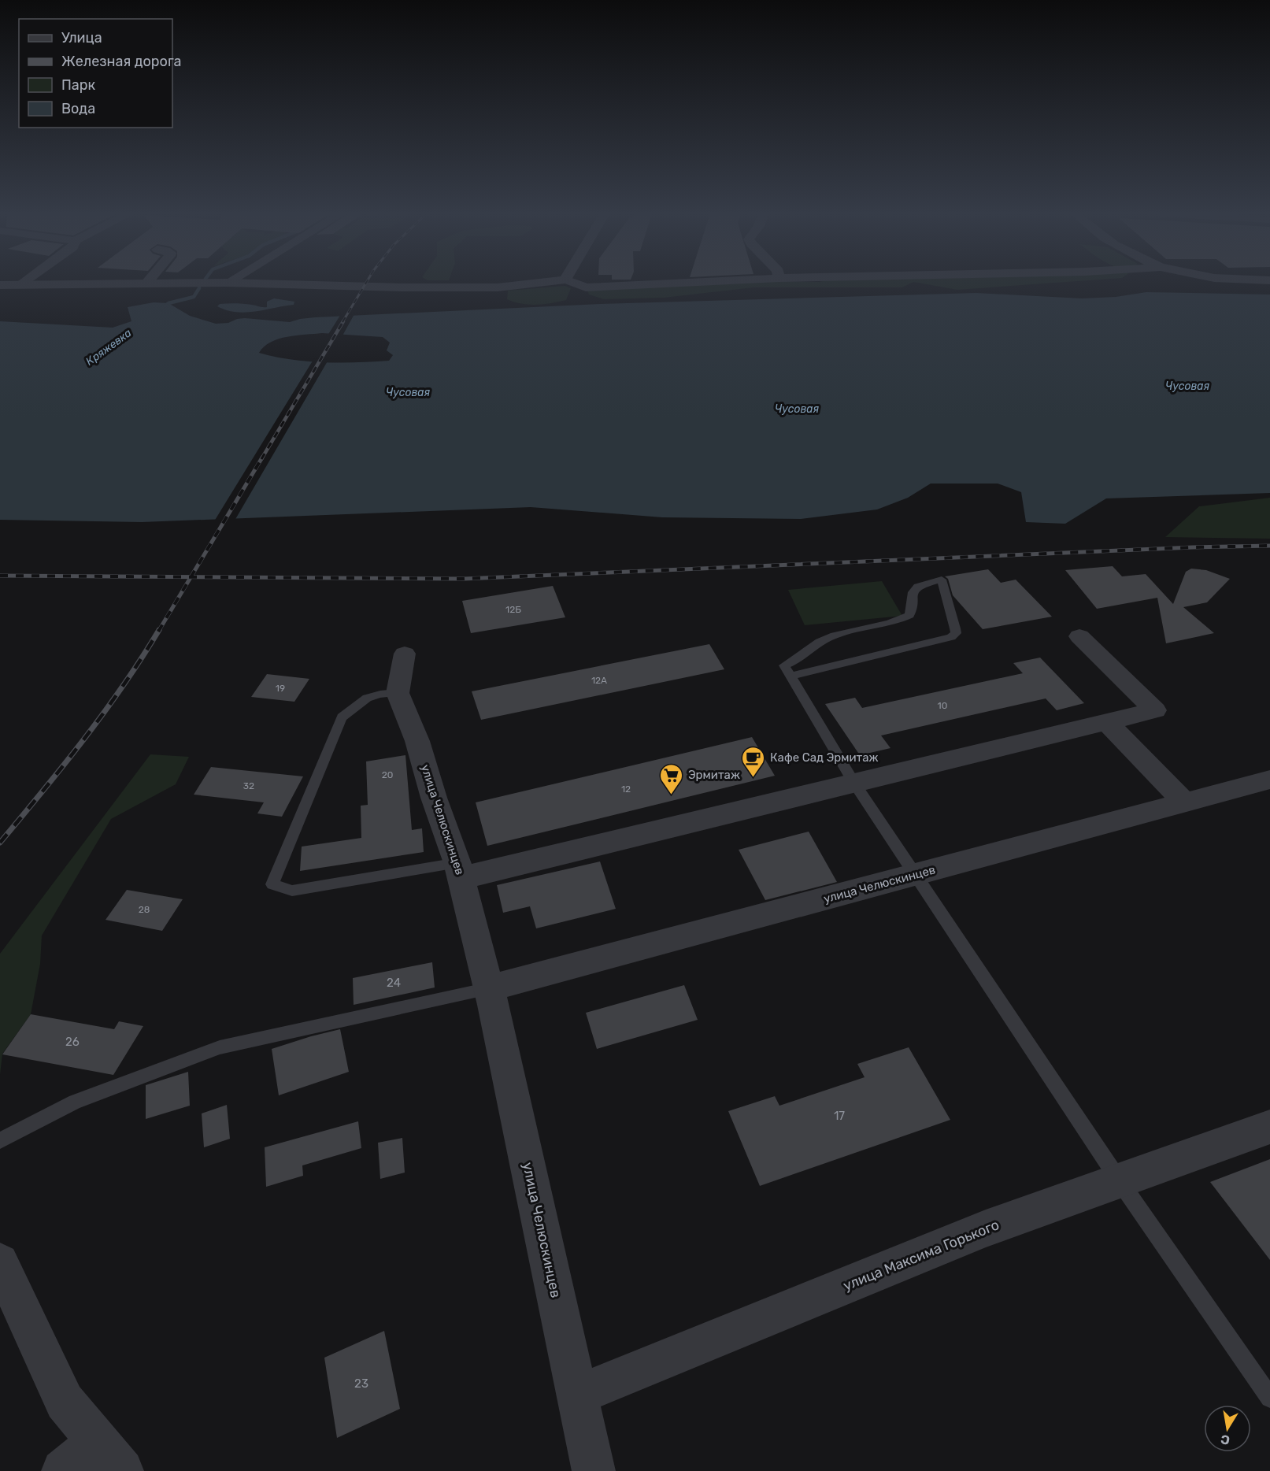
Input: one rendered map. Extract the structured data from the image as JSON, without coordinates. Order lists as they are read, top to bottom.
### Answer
{
  "streets": {
    "street": ["улица Челюскинцев", "улица Максима Горького"]
  },
  "crossings": [
    ["улица Челюскинцев", "улица Максима Горького"]
  ],
  "water": ["Кряжевка", "Чусовая"],
  "places": {
    "cafe": ["Кафе Сад Эрмитаж"],
    "supermarket": ["Эрмитаж"]
  },
  "house_numbers": [
    "12Б",
    "12А",
    "19",
    "10",
    "20",
    "32",
    "12",
    "28",
    "24",
    "26",
    "17",
    "23"
  ],
  "legend": [
    "Улица",
    "Железная дорога",
    "Парк",
    "Вода"
  ],
  "north": "bottom"
}
